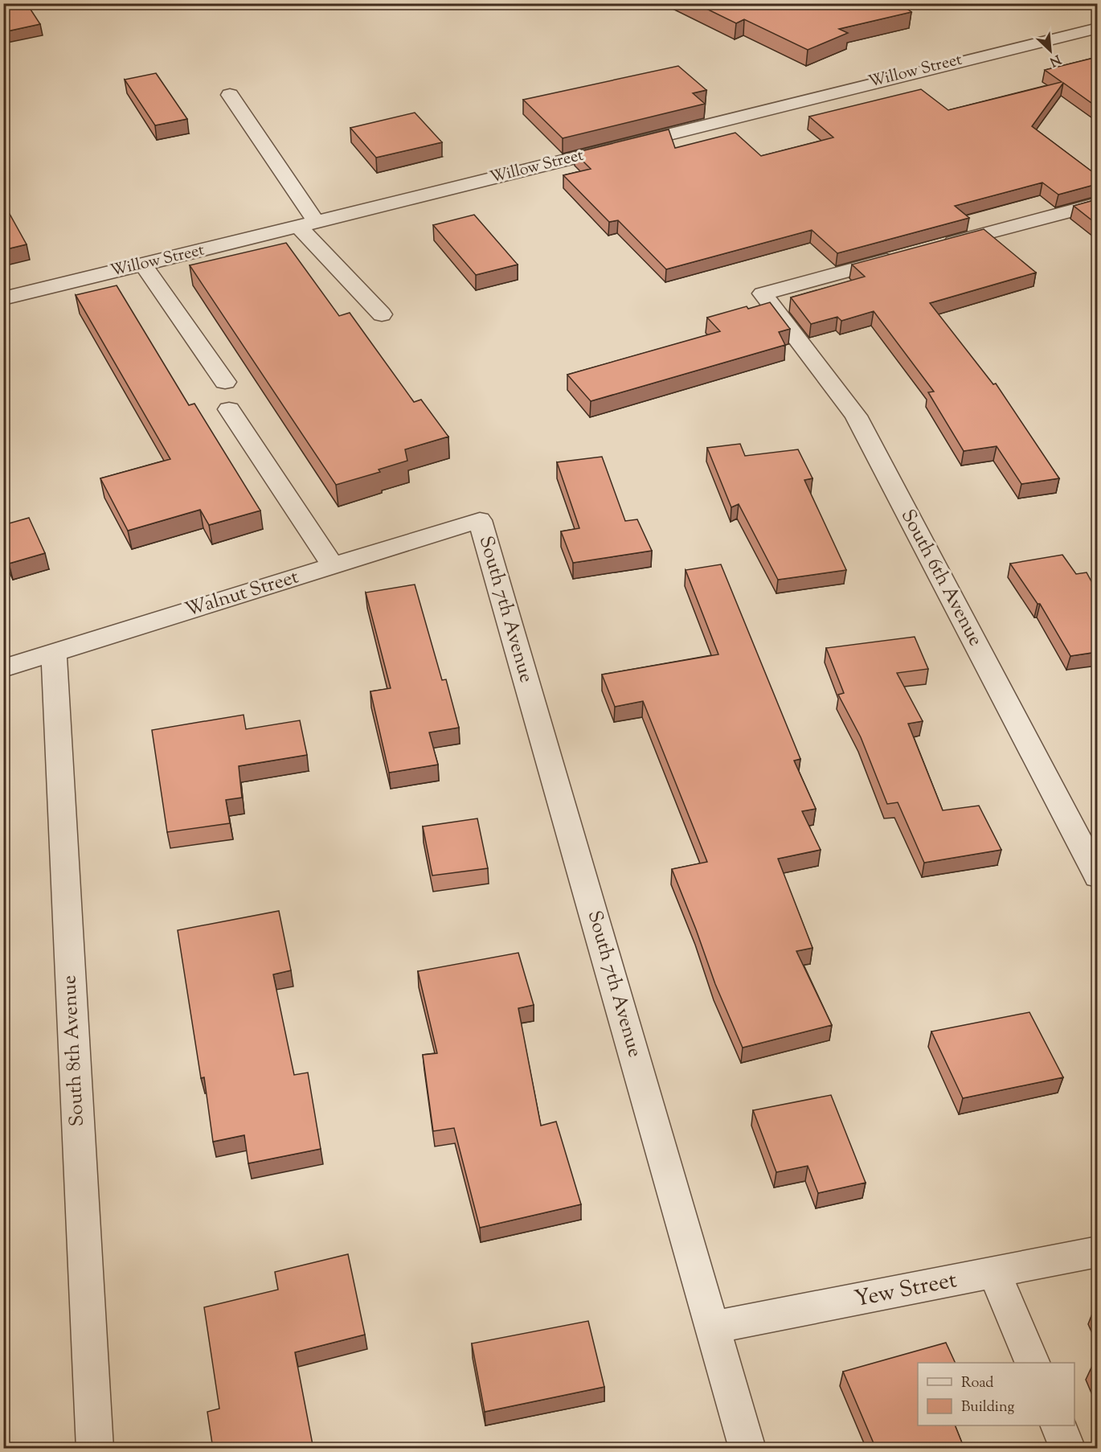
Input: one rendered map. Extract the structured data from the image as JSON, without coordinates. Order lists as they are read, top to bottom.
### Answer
{
  "streets": {
    "street": [
      "Willow Street",
      "South 6th Avenue",
      "Walnut Street",
      "South 7th Avenue",
      "South 8th Avenue",
      "Yew Street"
    ]
  },
  "crossings": [
    ["Walnut Street", "South 7th Avenue"],
    ["Walnut Street", "South 8th Avenue"],
    ["South 7th Avenue", "Yew Street"]
  ],
  "legend": ["Road", "Building"],
  "north": "bottom right"
}
